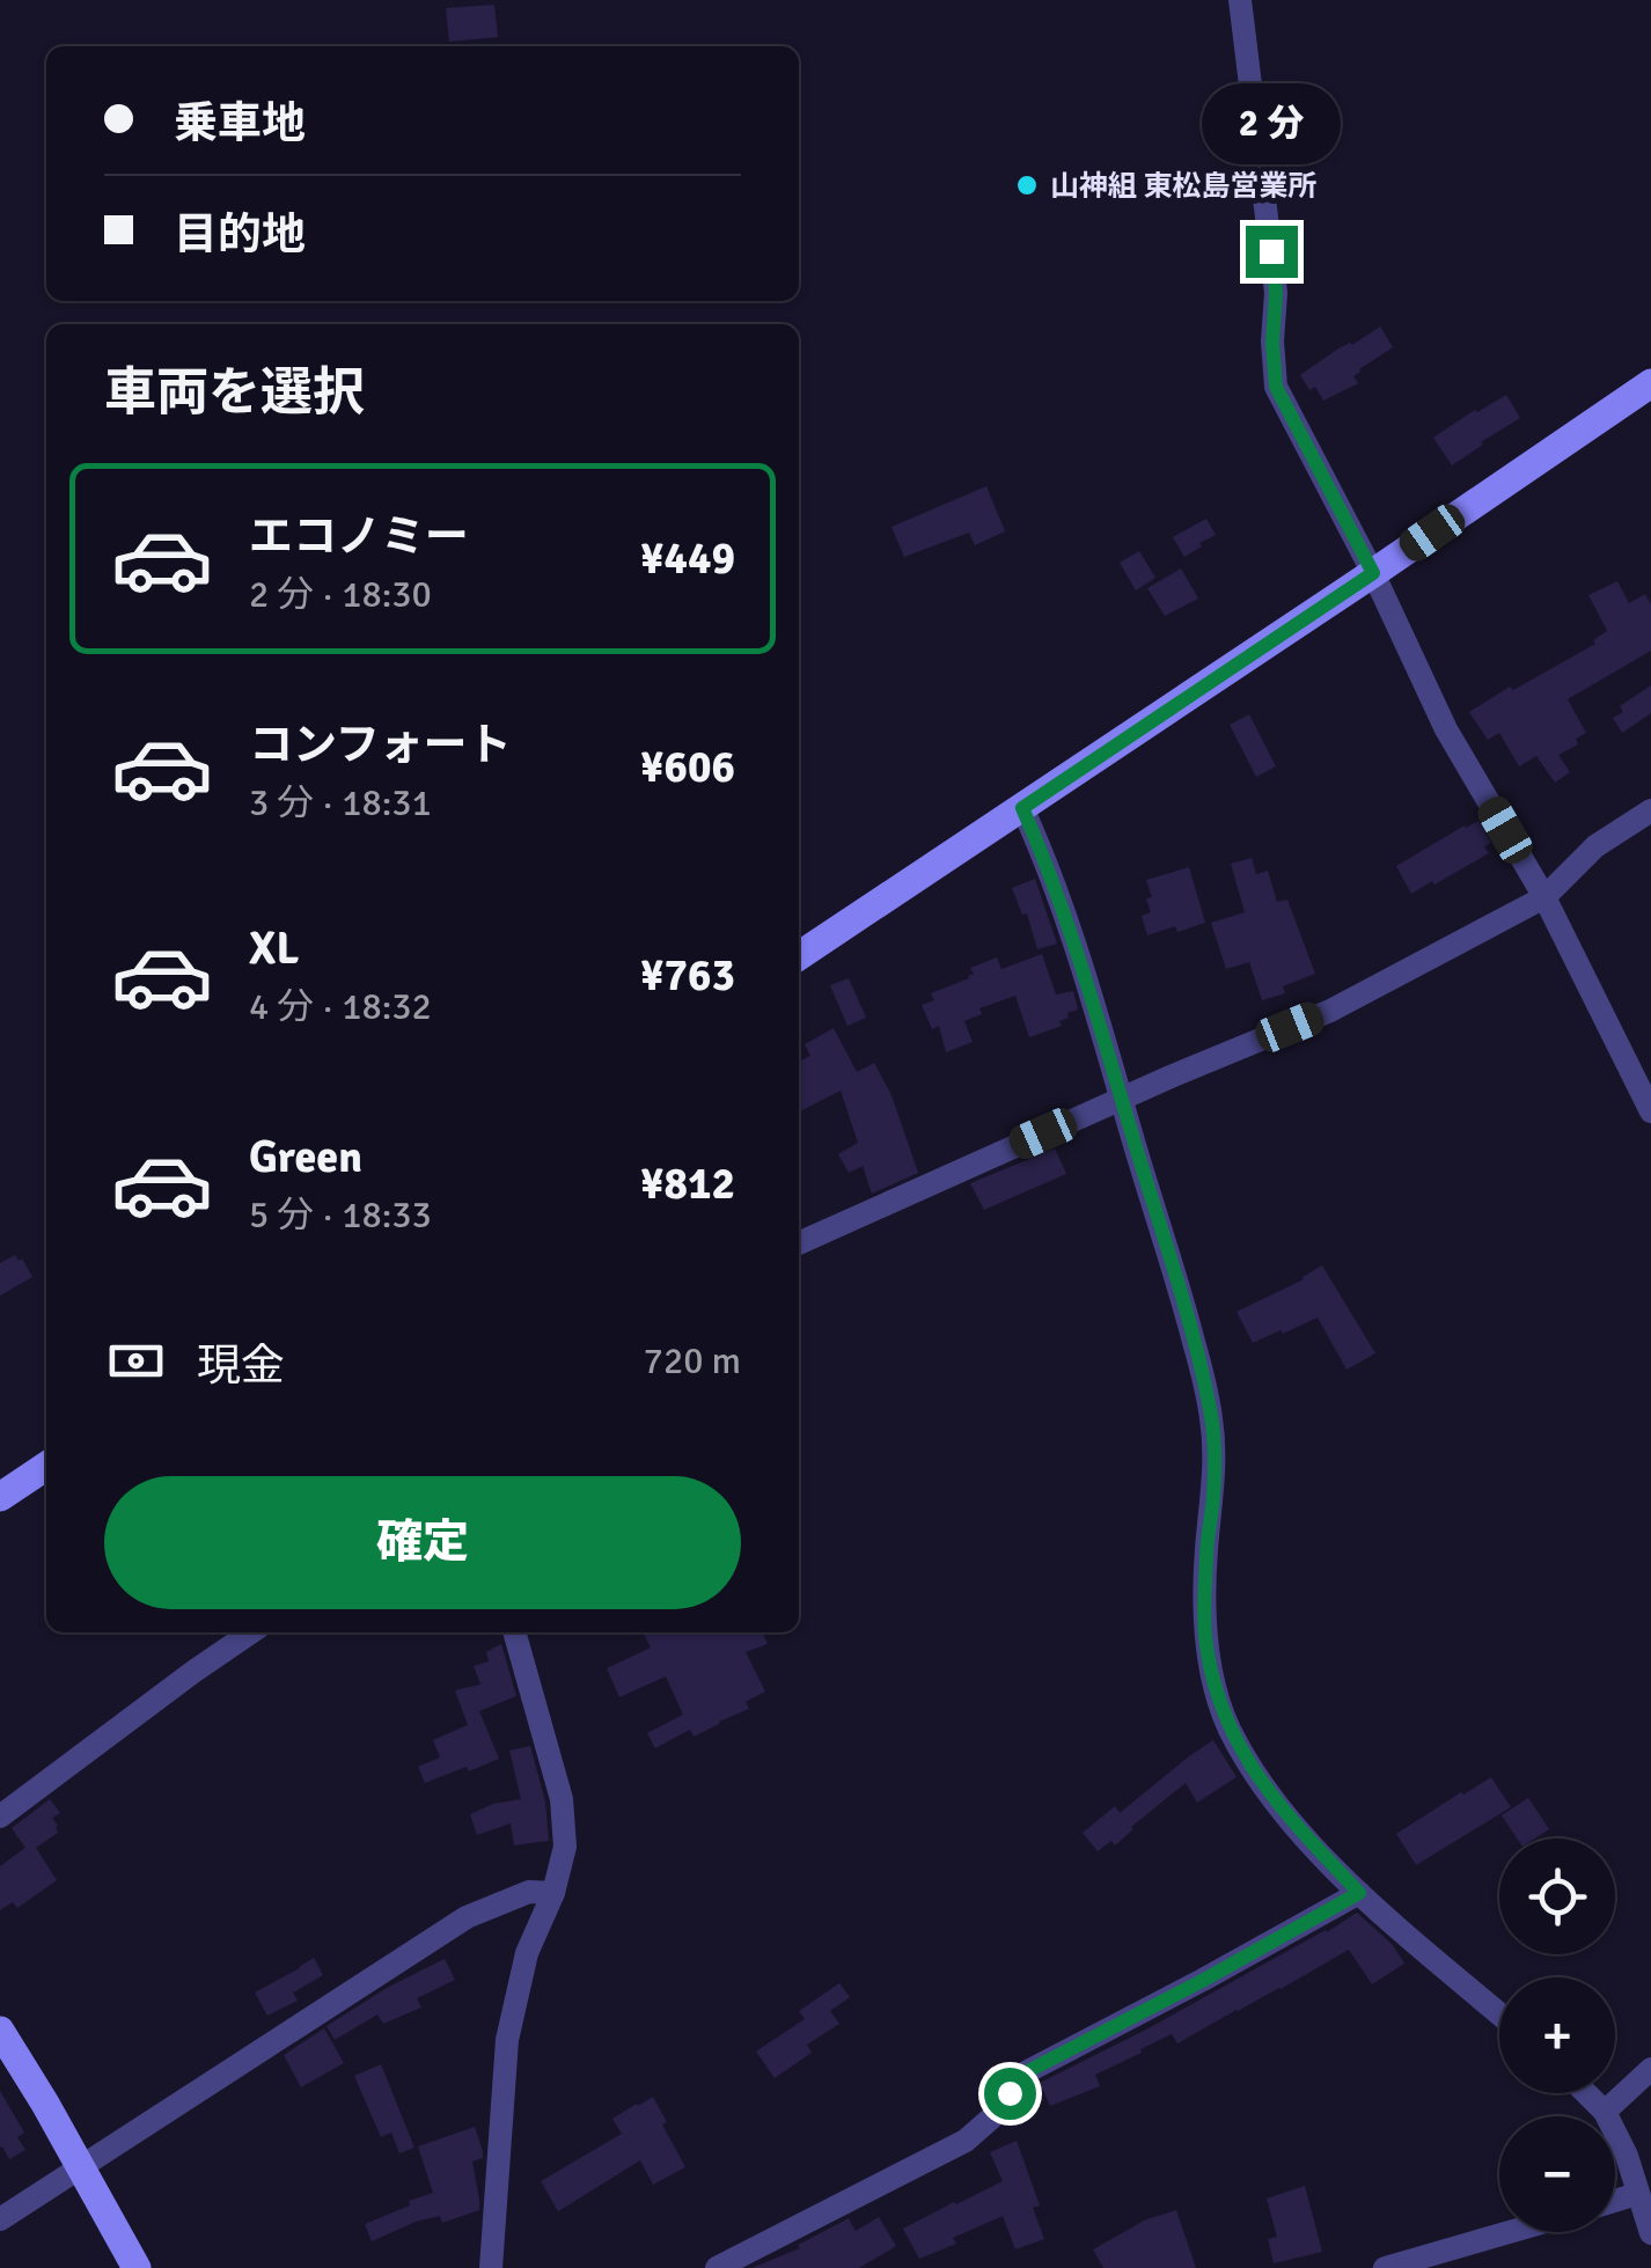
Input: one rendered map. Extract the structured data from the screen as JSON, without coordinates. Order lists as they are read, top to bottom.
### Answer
{
  "places": ["山神組 東松島営業所"],
  "page": {
    "banner": ["乗車地", "目的地"],
    "bubble": "2 分",
    "heading": "車両を選択",
    "list": [
      {
        "name": "エコノミー",
        "note": "2 分 · 18:30",
        "value": "¥449"
      },
      {
        "name": "コンフォート",
        "note": "3 分 · 18:31",
        "value": "¥606"
      },
      {
        "name": "XL",
        "note": "4 分 · 18:32",
        "value": "¥763"
      },
      {
        "name": "Green",
        "note": "5 分 · 18:33",
        "value": "¥812"
      }
    ],
    "pay": ["現金", "720 m"],
    "buttons": "確定",
    "map_buttons": ["+", "−"]
  }
}
